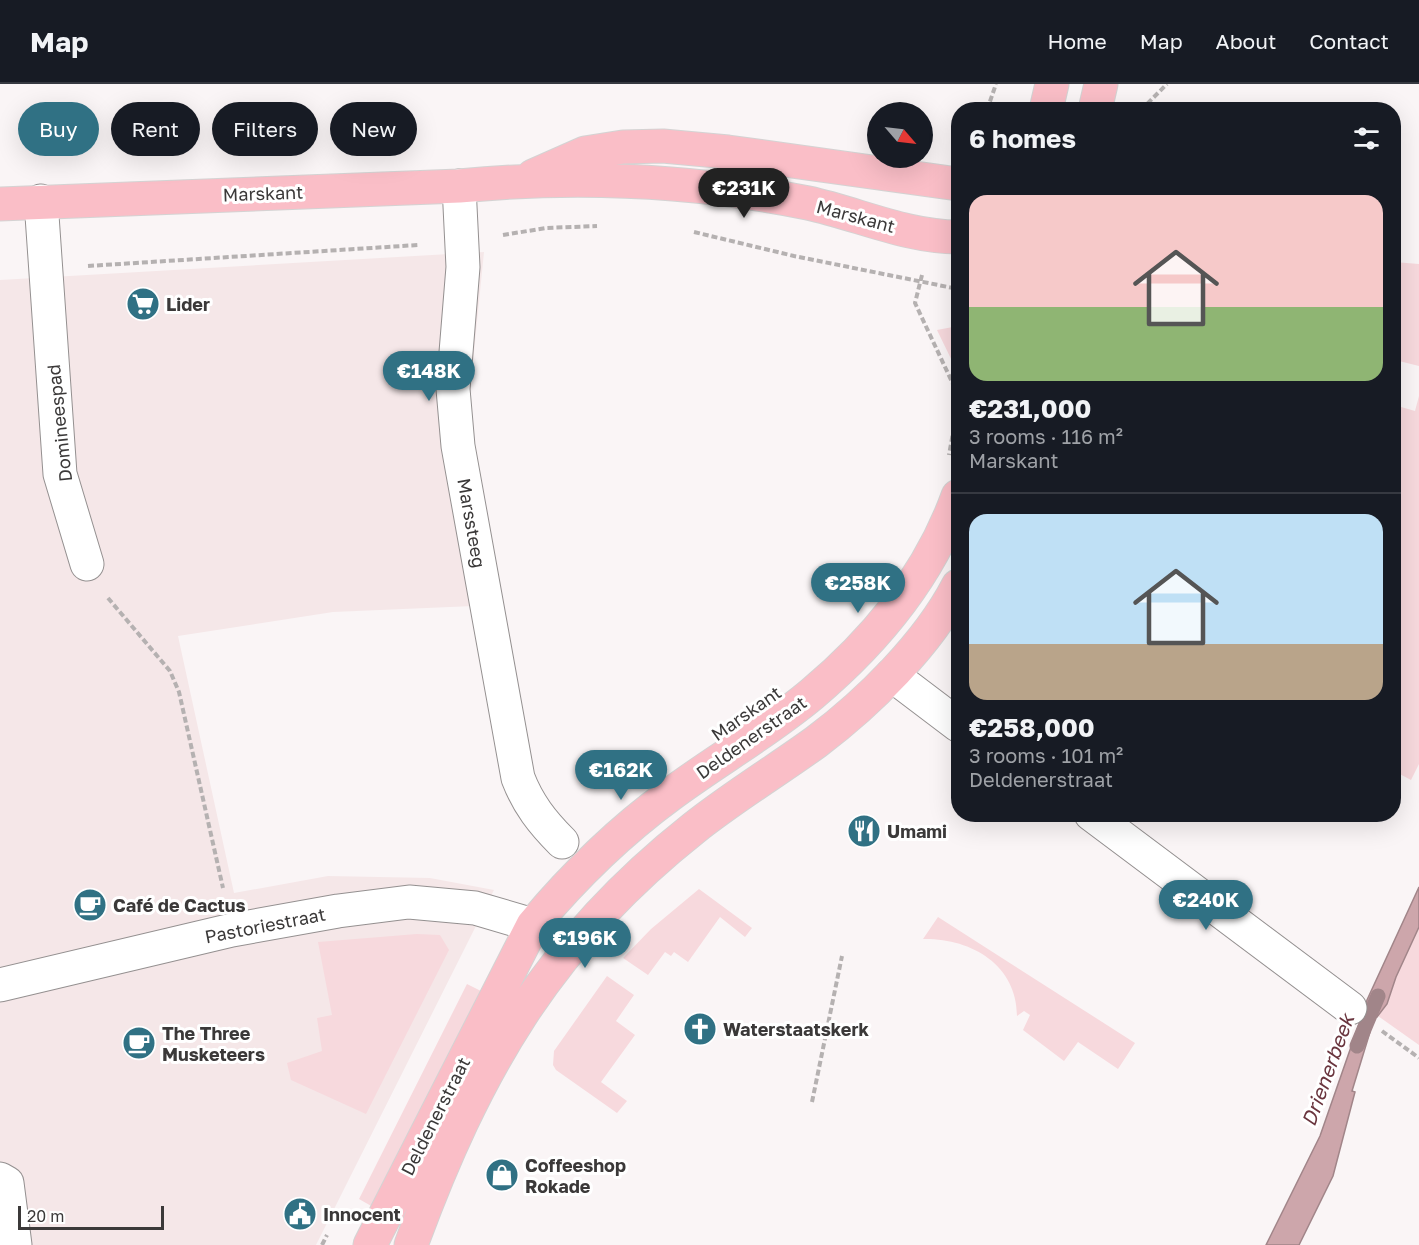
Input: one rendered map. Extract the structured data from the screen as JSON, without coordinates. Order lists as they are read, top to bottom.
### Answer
{
  "streets": {
    "main road": ["Marskant", "Deldenerstraat"],
    "street": ["Domineespad", "Marssteeg", "Pastoriestraat"]
  },
  "crossings": [
    ["Marskant", "Domineespad"],
    ["Marskant", "Marssteeg"],
    ["Deldenerstraat", "Pastoriestraat"]
  ],
  "water": ["Drienerbeek"],
  "places": {
    "supermarket": ["Lider"],
    "restaurant": ["Umami"],
    "cafe": ["Café de Cactus", "The Three Musketeers"],
    "church": ["Waterstaatskerk"],
    "shop": ["Coffeeshop Rokade"],
    "public building": ["Innocent"]
  },
  "scale_bar": "20 m",
  "north": "bottom right",
  "page": {
    "header": "Map",
    "nav": [
      "Home",
      "Map",
      "About",
      "Contact"
    ],
    "chip": [
      "Buy",
      "Rent",
      "Filters",
      "New"
    ],
    "heading": "6 homes",
    "price": [
      "€231K",
      "€148K",
      "€258K",
      "€162K",
      "€240K",
      "€196K"
    ],
    "list": [
      {
        "name": "€231,000",
        "note": "3 rooms · 116 m² · Marskant"
      },
      {
        "name": "€258,000",
        "note": "3 rooms · 101 m² · Deldenerstraat"
      }
    ],
    "scale": "20 m"
  }
}
